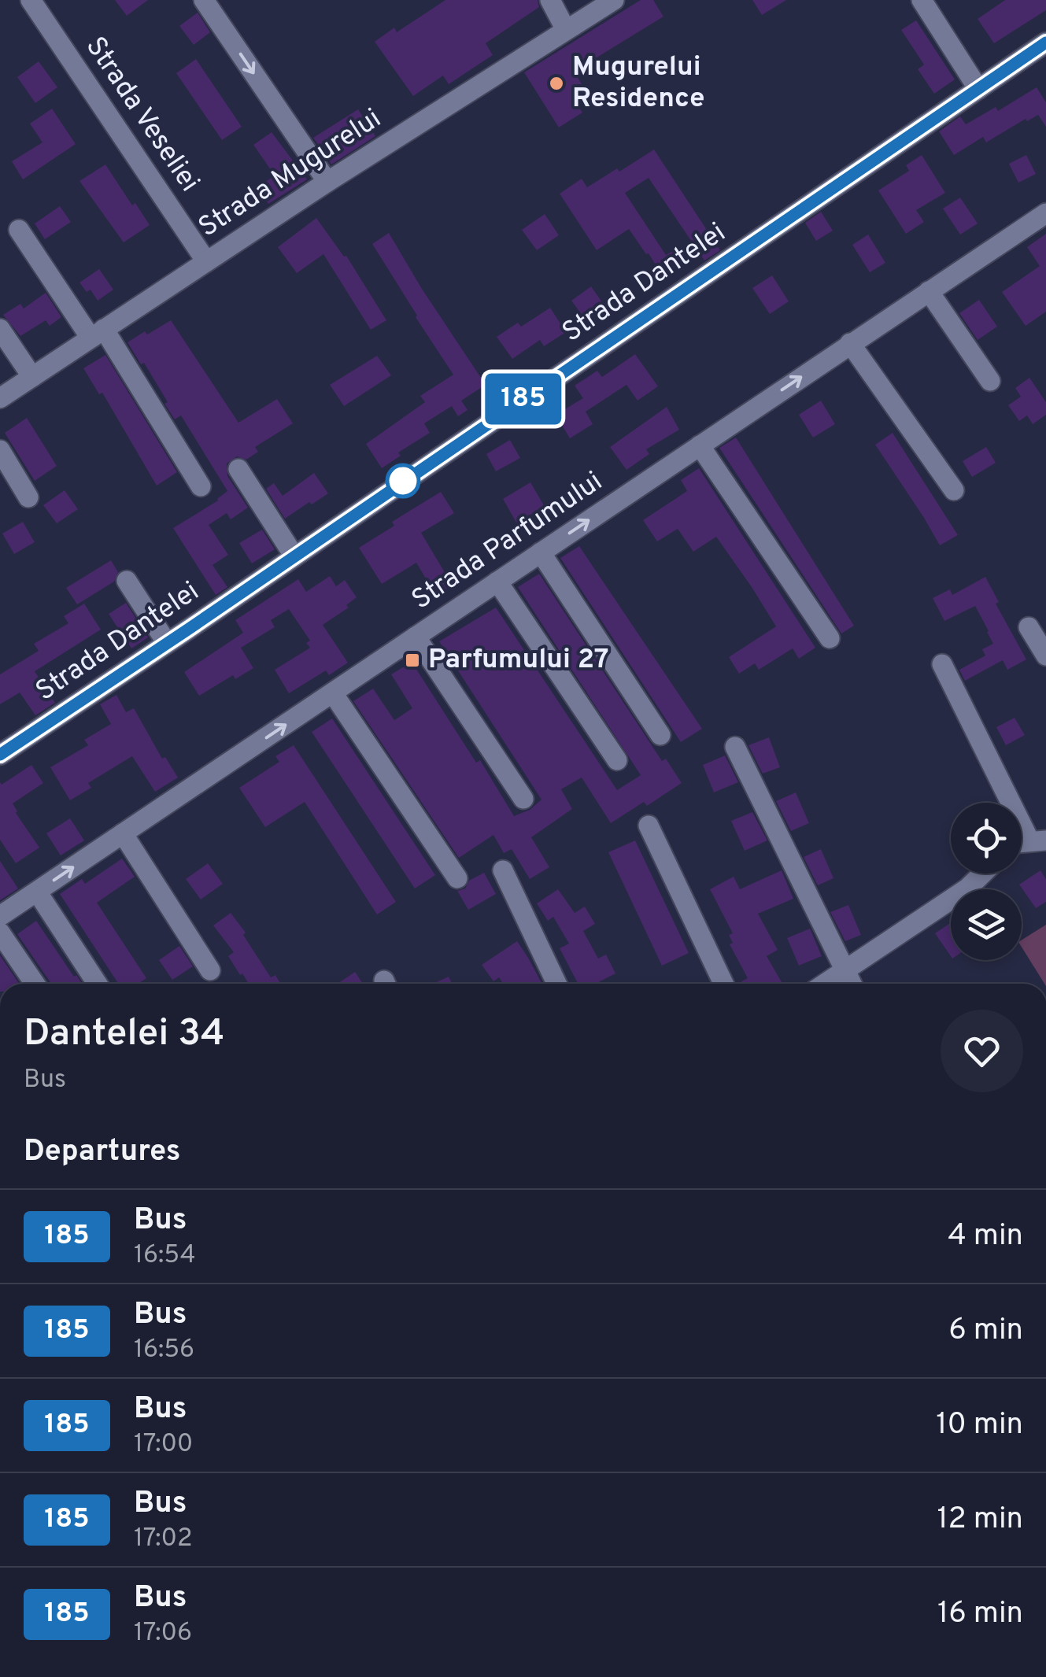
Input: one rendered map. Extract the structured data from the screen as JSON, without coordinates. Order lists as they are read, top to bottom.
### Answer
{
  "streets": {
    "street": [
      "Strada Veseliei",
      "Strada Mugurelui",
      "Strada Dantelei",
      "Strada Parfumului"
    ]
  },
  "crossings": [
    ["Strada Veseliei", "Strada Mugurelui"]
  ],
  "one_way": ["Strada Parfumului"],
  "places": {
    "other": ["Mugurelui Residence"],
    "transit": ["Parfumului 27"]
  },
  "lines": ["bus line 185"],
  "page": {
    "on_map": "185",
    "heading": [
      ["Dantelei 34", "Bus"],
      "Departures"
    ],
    "list": [
      {
        "mark": "185",
        "name": "Bus",
        "note": "16:54",
        "value": "4 min"
      },
      {
        "mark": "185",
        "name": "Bus",
        "note": "16:56",
        "value": "6 min"
      },
      {
        "mark": "185",
        "name": "Bus",
        "note": "17:00",
        "value": "10 min"
      },
      {
        "mark": "185",
        "name": "Bus",
        "note": "17:02",
        "value": "12 min"
      },
      {
        "mark": "185",
        "name": "Bus",
        "note": "17:06",
        "value": "16 min"
      }
    ]
  }
}
